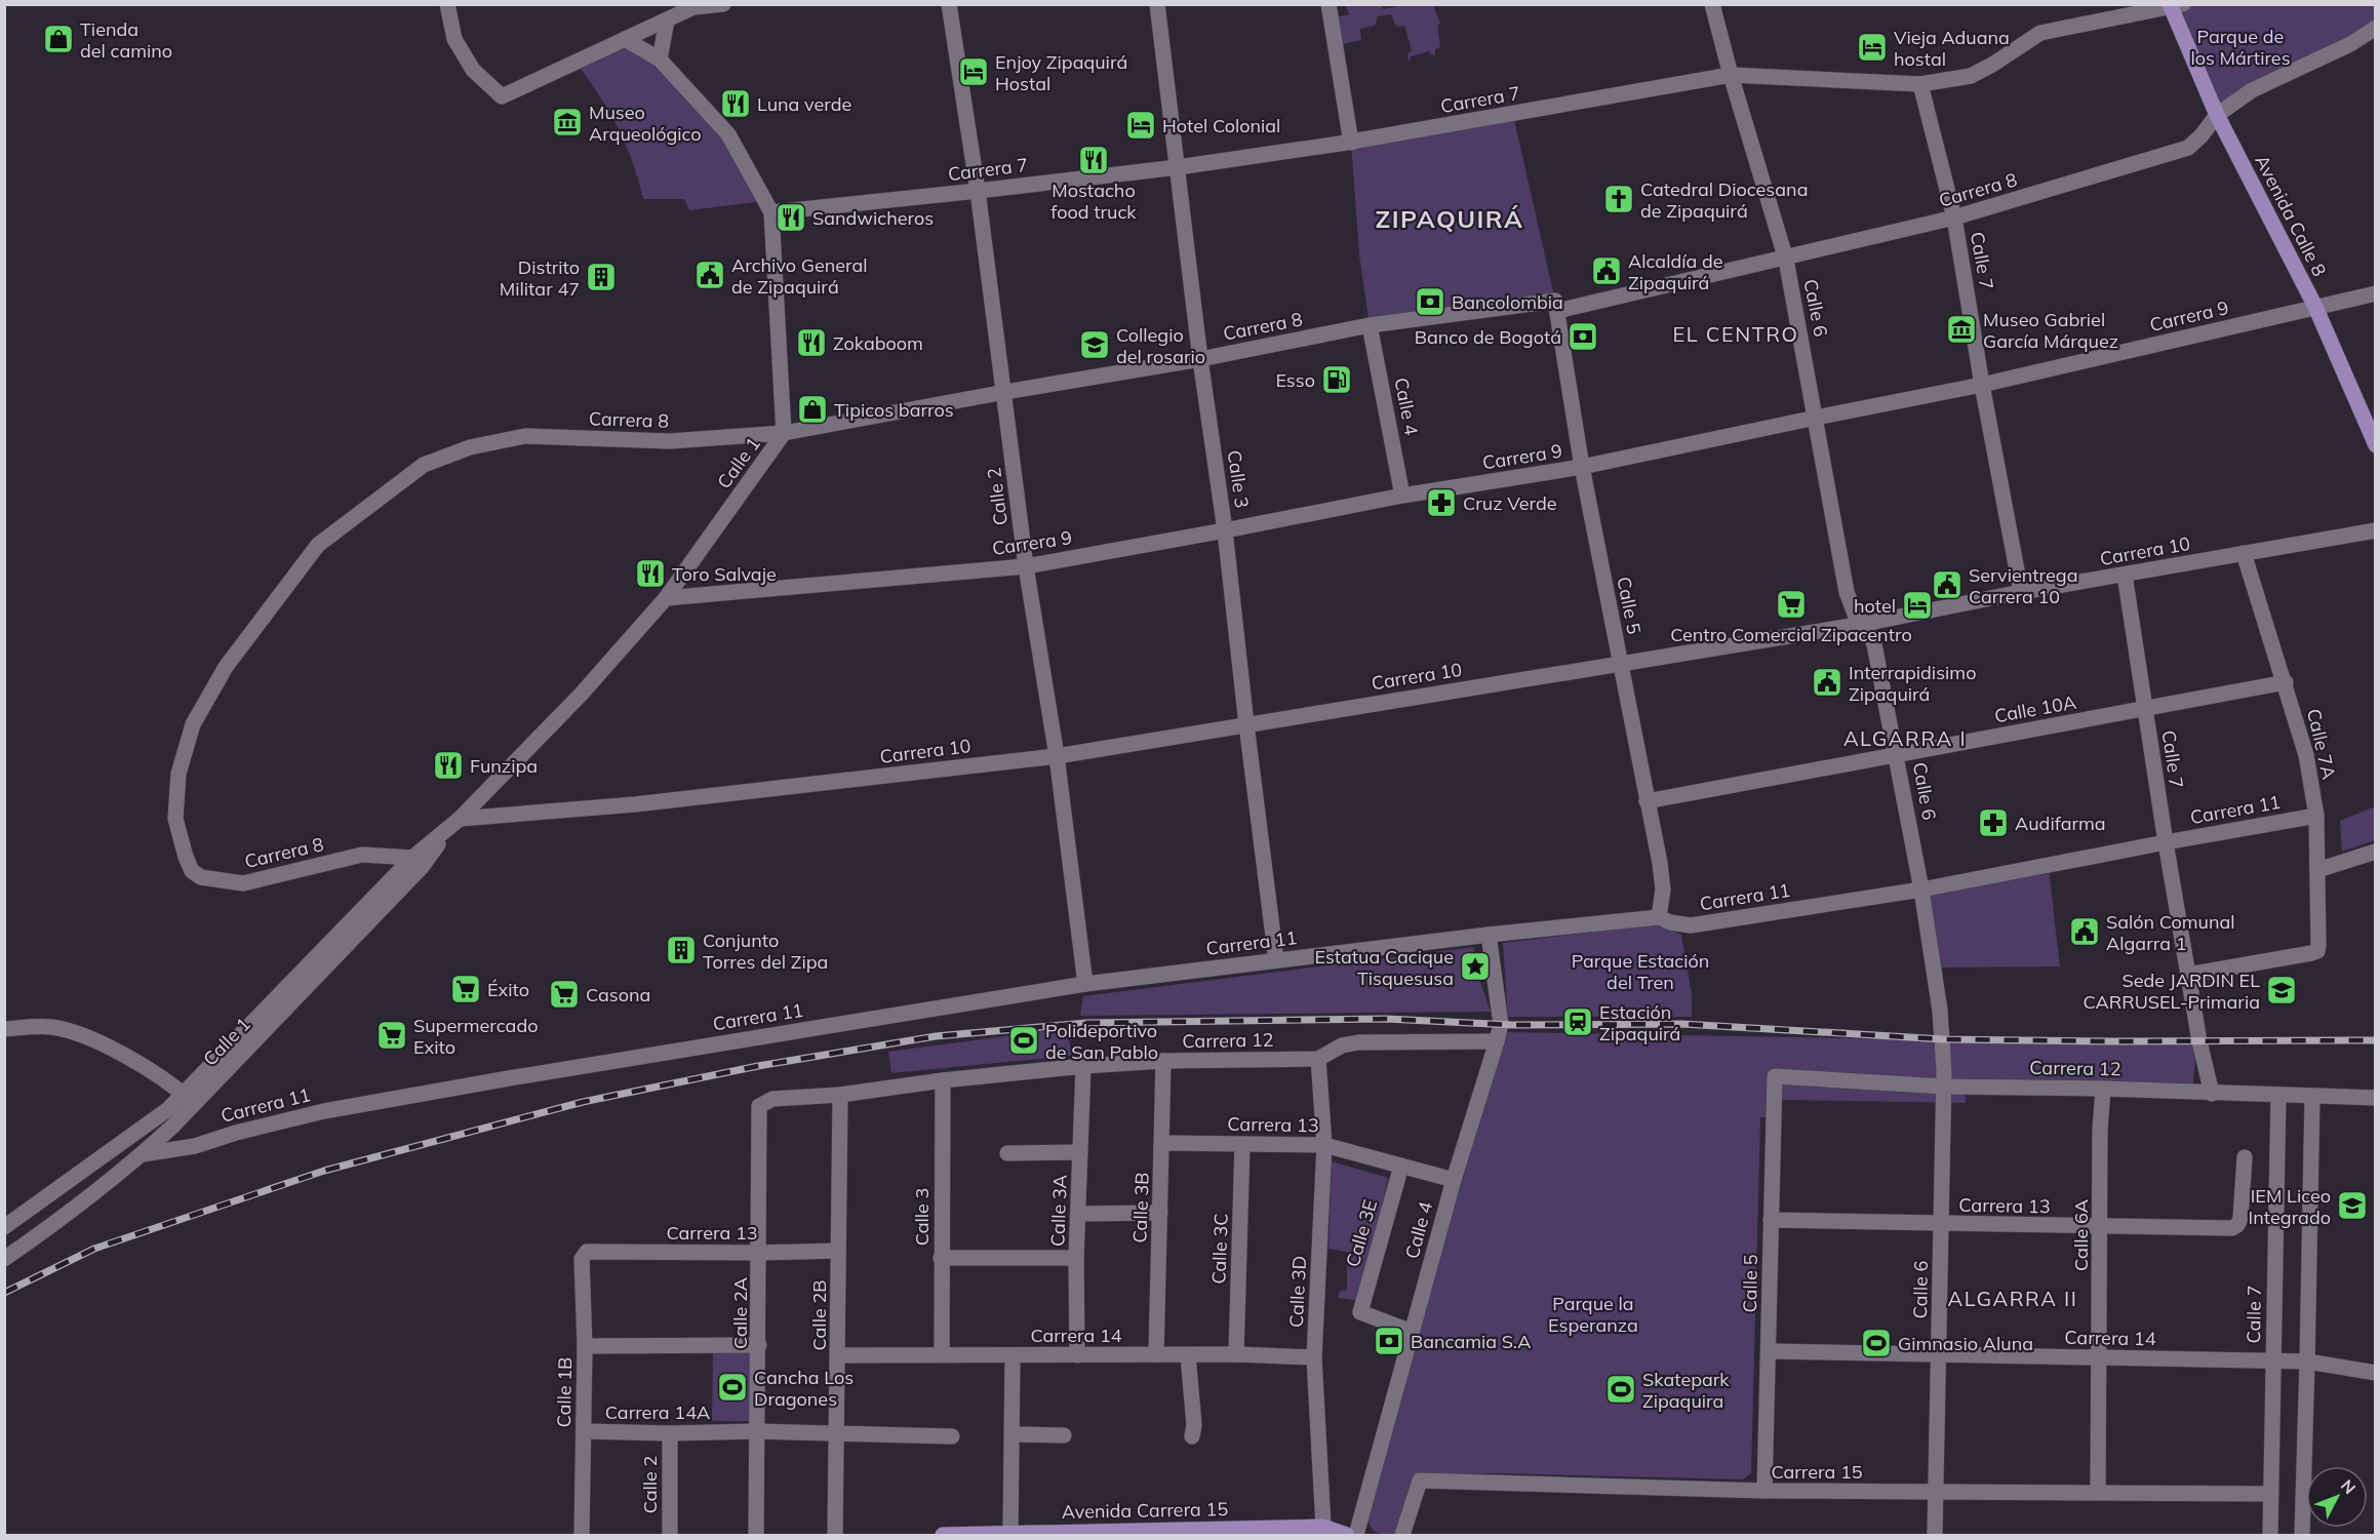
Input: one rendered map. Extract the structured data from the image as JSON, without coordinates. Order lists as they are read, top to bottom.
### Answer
{
  "streets": {
    "main road": ["Avenida Calle 8", "Avenida Carrera 15"],
    "street": [
      "Carrera 7",
      "Carrera 8",
      "Calle 7",
      "Calle 6",
      "Carrera 9",
      "Calle 4",
      "Calle 1",
      "Calle 3",
      "Calle 2",
      "Carrera 10",
      "Calle 5",
      "Calle 10A",
      "Calle 7A",
      "Carrera 11",
      "Carrera 12",
      "Carrera 13",
      "Calle 3B",
      "Calle 3A",
      "Calle 3E",
      "Calle 6A",
      "Calle 3C",
      "Calle 3D",
      "Calle 2A",
      "Calle 2B",
      "Carrera 14",
      "Calle 1B",
      "Carrera 14A",
      "Carrera 15"
    ]
  },
  "crossings": [
    ["Carrera 7", "Avenida Calle 8"],
    ["Carrera 7", "Calle 7"],
    ["Carrera 7", "Calle 6"],
    ["Carrera 7", "Calle 1"],
    ["Carrera 7", "Calle 3"],
    ["Carrera 7", "Calle 2"],
    ["Carrera 8", "Avenida Calle 8"],
    ["Carrera 8", "Calle 7"],
    ["Carrera 8", "Calle 6"],
    ["Carrera 8", "Calle 4"],
    ["Carrera 8", "Calle 1"],
    ["Carrera 8", "Calle 3"],
    ["Carrera 8", "Calle 2"],
    ["Carrera 8", "Calle 5"],
    ["Avenida Calle 8", "Carrera 9"],
    ["Calle 7", "Carrera 9"],
    ["Calle 7", "Carrera 10"],
    ["Calle 7", "Calle 10A"],
    ["Calle 7", "Calle 7A"],
    ["Calle 7", "Carrera 11"],
    ["Calle 7", "Carrera 12"],
    ["Calle 7", "Carrera 14"],
    ["Calle 7", "Carrera 15"],
    ["Calle 6", "Carrera 9"],
    ["Calle 6", "Carrera 10"],
    ["Calle 6", "Calle 10A"],
    ["Calle 6", "Carrera 11"],
    ["Calle 6", "Carrera 12"],
    ["Calle 6", "Carrera 13"],
    ["Calle 6", "Carrera 14"],
    ["Calle 6", "Carrera 15"],
    ["Carrera 9", "Calle 4"],
    ["Carrera 9", "Calle 1"],
    ["Carrera 9", "Calle 3"],
    ["Carrera 9", "Calle 2"],
    ["Carrera 9", "Calle 5"],
    ["Calle 4", "Carrera 11"],
    ["Calle 4", "Carrera 12"],
    ["Calle 4", "Carrera 13"],
    ["Calle 4", "Calle 3E"],
    ["Calle 1", "Carrera 10"],
    ["Calle 1", "Carrera 11"],
    ["Calle 3", "Carrera 10"],
    ["Calle 3", "Carrera 11"],
    ["Calle 3", "Carrera 12"],
    ["Calle 3", "Carrera 14"],
    ["Calle 2", "Carrera 10"],
    ["Calle 2", "Carrera 11"],
    ["Calle 2", "Carrera 14A"],
    ["Carrera 10", "Calle 5"],
    ["Carrera 10", "Calle 7A"],
    ["Calle 5", "Calle 10A"],
    ["Calle 5", "Carrera 11"],
    ["Calle 5", "Carrera 12"],
    ["Calle 5", "Carrera 13"],
    ["Calle 5", "Carrera 14"],
    ["Calle 5", "Carrera 15"],
    ["Calle 10A", "Calle 7A"],
    ["Calle 7A", "Carrera 11"],
    ["Carrera 12", "Calle 3B"],
    ["Carrera 12", "Calle 3A"],
    ["Carrera 12", "Calle 6A"],
    ["Carrera 12", "Calle 3D"],
    ["Carrera 12", "Calle 2A"],
    ["Carrera 12", "Calle 2B"],
    ["Carrera 13", "Calle 3B"],
    ["Carrera 13", "Calle 3E"],
    ["Carrera 13", "Calle 6A"],
    ["Carrera 13", "Calle 3C"],
    ["Carrera 13", "Calle 3D"],
    ["Carrera 13", "Calle 2A"],
    ["Carrera 13", "Calle 2B"],
    ["Carrera 13", "Calle 1B"],
    ["Calle 3B", "Carrera 14"],
    ["Calle 3A", "Carrera 14"],
    ["Calle 6A", "Carrera 14"],
    ["Calle 6A", "Carrera 15"],
    ["Calle 3C", "Carrera 14"],
    ["Calle 3D", "Carrera 14"],
    ["Calle 3D", "Avenida Carrera 15"],
    ["Calle 2A", "Carrera 14A"],
    ["Calle 2B", "Carrera 14"],
    ["Calle 2B", "Carrera 14A"],
    ["Calle 1B", "Carrera 14A"]
  ],
  "districts": [
    "ZIPAQUIRÁ",
    "EL CENTRO",
    "ALGARRA I",
    "ALGARRA II"
  ],
  "parks": ["Parque de los Mártires", "Parque Estación del Tren", "Parque la Esperanza"],
  "places": {
    "shop": ["Tienda del camino", "Tipicos barros"],
    "hotel": [
      "Vieja Aduana hostal",
      "Enjoy Zipaquirá Hostal",
      "Hotel Colonial",
      "hotel"
    ],
    "restaurant": [
      "Luna verde",
      "Mostacho food truck",
      "Sandwicheros",
      "Zokaboom",
      "Toro Salvaje",
      "Funzipa"
    ],
    "museum": ["Museo Arqueológico", "Museo Gabriel García Márquez"],
    "church": ["Catedral Diocesana de Zipaquirá"],
    "public building": [
      "Alcaldía de Zipaquirá",
      "Archivo General de Zipaquirá",
      "Servientrega Carrera 10",
      "Interrapidisimo Zipaquirá",
      "Salón Comunal Algarra 1"
    ],
    "building": ["Distrito Militar 47", "Conjunto Torres del Zipa"],
    "bank": ["Bancolombia", "Banco de Bogotá", "Bancamia S.A"],
    "school or university": ["Collegio del rosario", "Sede JARDIN EL CARRUSEL-Primaria", "IEM Liceo Integrado"],
    "fuel station": ["Esso"],
    "pharmacy": ["Cruz Verde", "Audifarma"],
    "supermarket": [
      "Centro Comercial Zipacentro",
      "Éxito",
      "Casona",
      "Supermercado Exito"
    ],
    "place": ["Estatua Cacique Tisquesusa"],
    "station": ["Estación Zipaquirá"],
    "sports": [
      "Polideportivo de San Pablo",
      "Gimnasio Aluna",
      "Cancha Los Dragones",
      "Skatepark Zipaquira"
    ]
  },
  "north": "top right"
}
